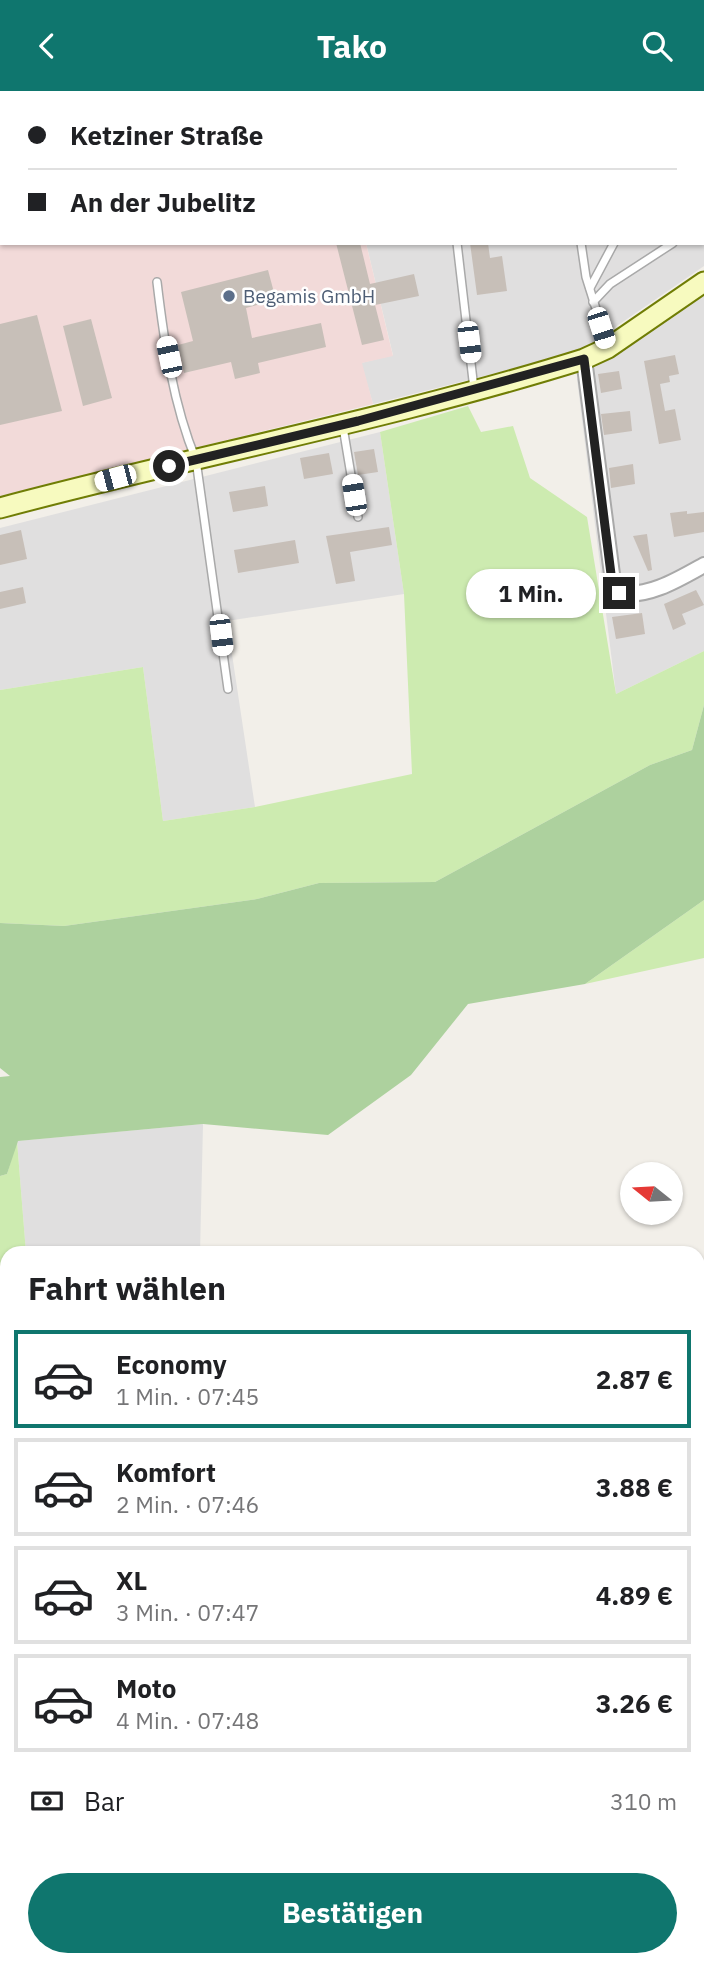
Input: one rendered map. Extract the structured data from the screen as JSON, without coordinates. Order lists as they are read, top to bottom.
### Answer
{
  "places": ["Begamis GmbH"],
  "north": "left",
  "page": {
    "header": "Tako",
    "banner": ["Ketziner Straße", "An der Jubelitz"],
    "bubble": "1 Min.",
    "heading": "Fahrt wählen",
    "list": [
      {
        "name": "Economy",
        "note": "1 Min. · 07:45",
        "value": "2.87 €"
      },
      {
        "name": "Komfort",
        "note": "2 Min. · 07:46",
        "value": "3.88 €"
      },
      {
        "name": "XL",
        "note": "3 Min. · 07:47",
        "value": "4.89 €"
      },
      {
        "name": "Moto",
        "note": "4 Min. · 07:48",
        "value": "3.26 €"
      }
    ],
    "pay": ["Bar", "310 m"],
    "buttons": "Bestätigen"
  }
}
